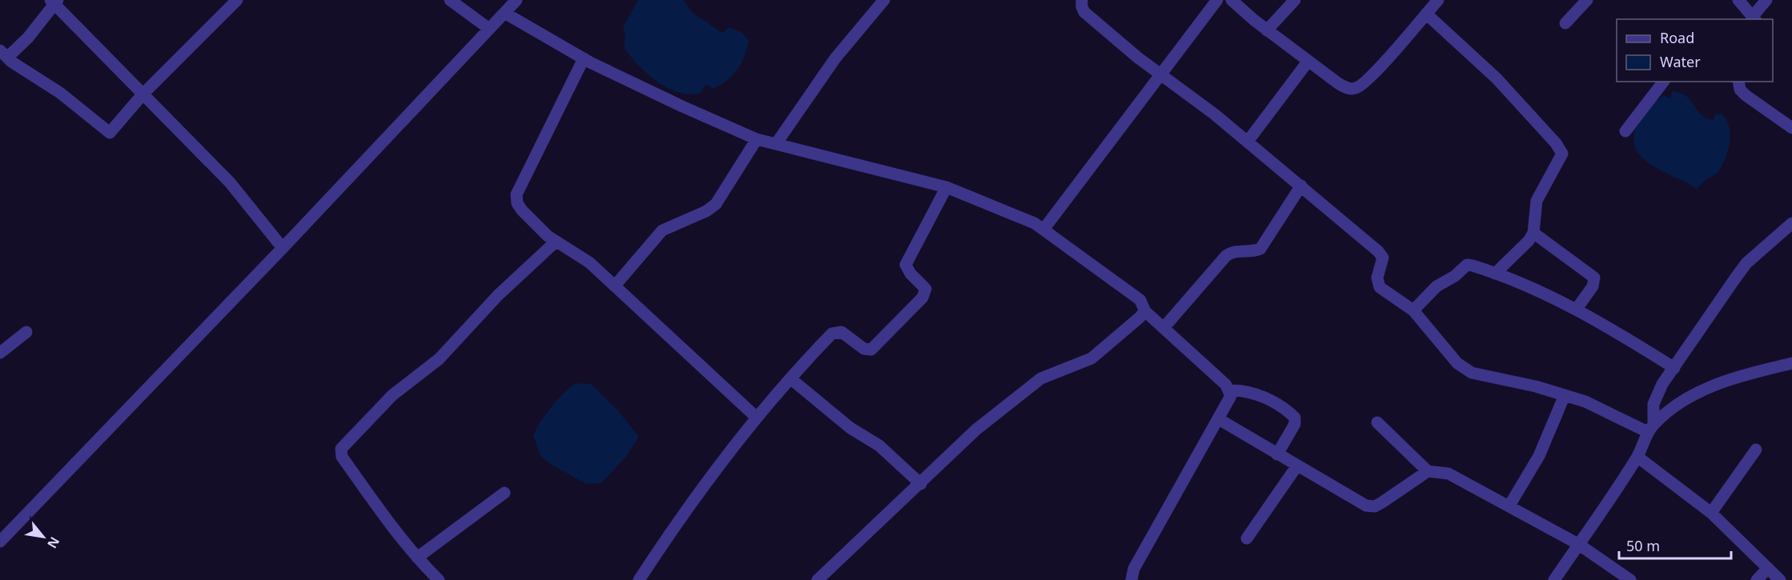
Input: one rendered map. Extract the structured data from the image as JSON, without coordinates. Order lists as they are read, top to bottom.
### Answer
{
  "legend": ["Road", "Water"],
  "scale_bar": "50 m",
  "north": "bottom right"
}
